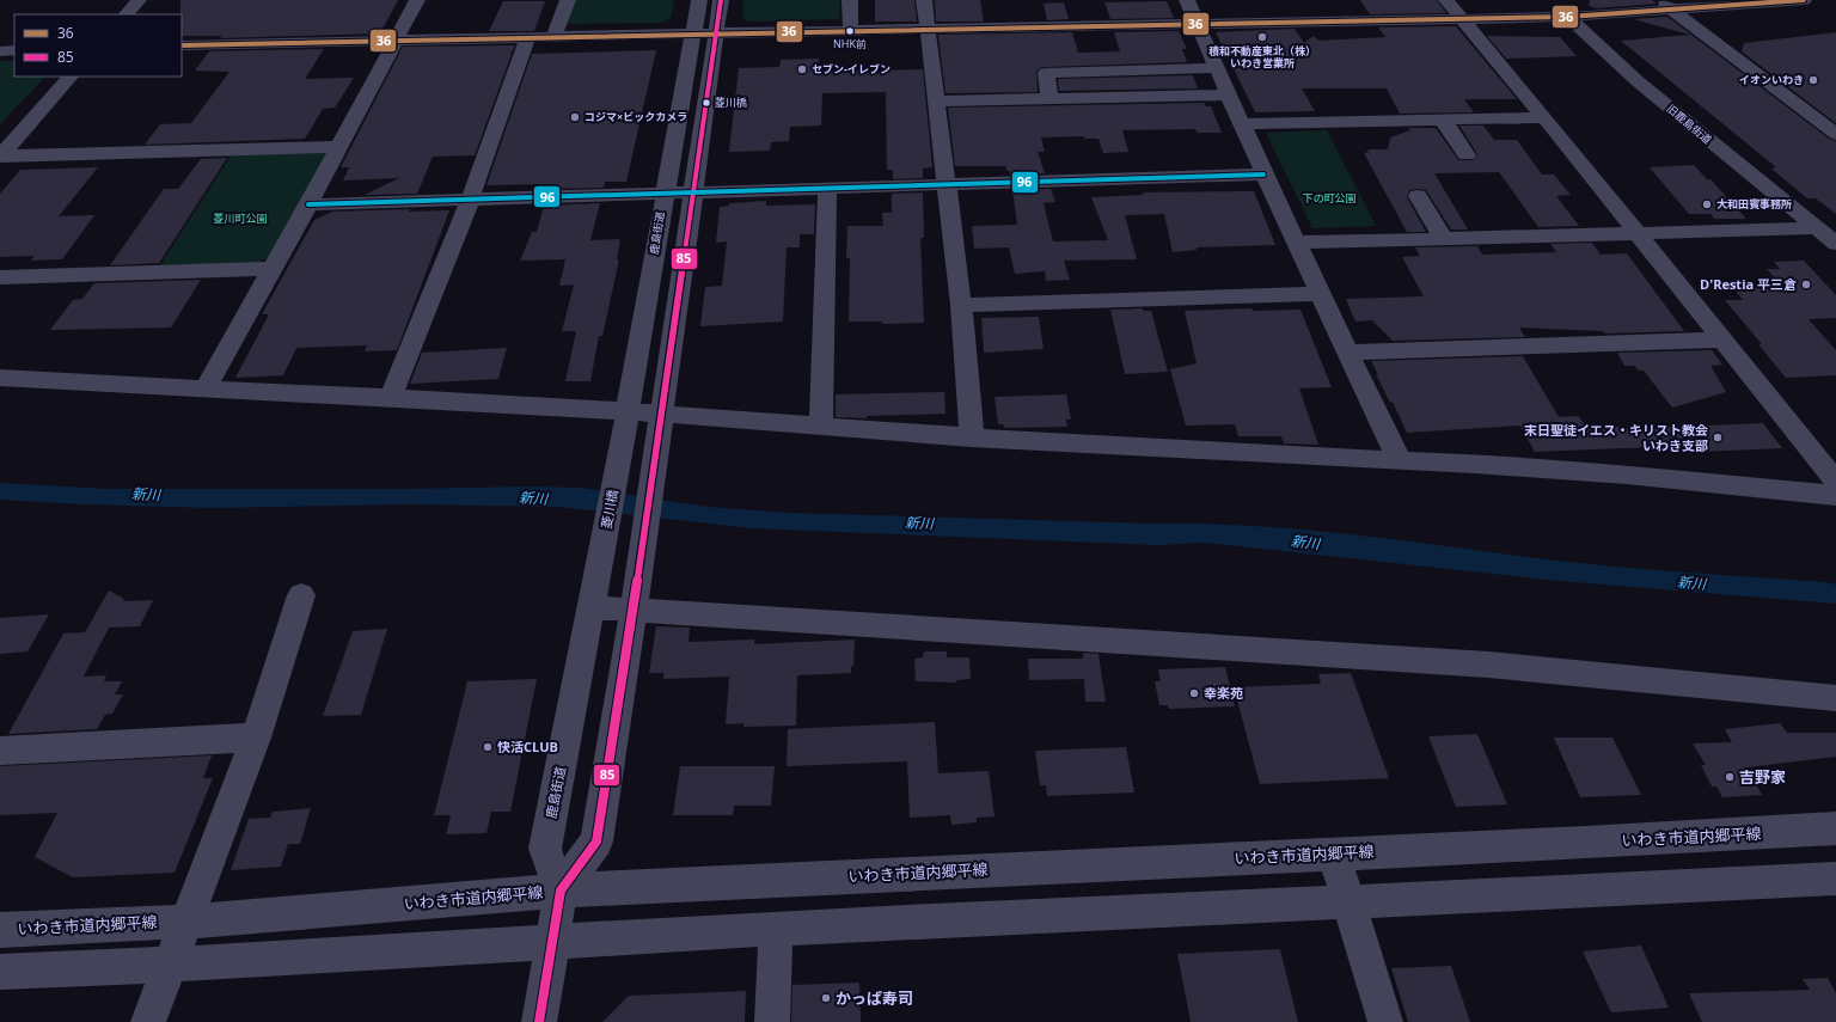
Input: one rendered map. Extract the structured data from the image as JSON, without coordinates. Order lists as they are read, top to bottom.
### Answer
{
  "streets": {
    "street": [
      "旧鹿島街道",
      "鹿島街道",
      "菱川橋",
      "いわき市道内郷平線"
    ]
  },
  "crossings": [
    ["鹿島街道", "菱川橋"],
    ["鹿島街道", "いわき市道内郷平線"]
  ],
  "water": ["新川"],
  "parks": ["下の町公園", "菱川町公園"],
  "places": [
    "NHK前",
    "積和不動産東北（株） いわき営業所",
    "セブン-イレブン",
    "イオンいわき",
    "菱川橋",
    "コジマ×ビックカメラ",
    "大和田賓事務所",
    "D'Restia 平三倉",
    "末日聖徒イエス・キリスト教会 いわき支部",
    "幸楽苑",
    "快活CLUB",
    "吉野家",
    "かっぱ寿司"
  ],
  "lines": ["transit line 36", "transit line 85", "transit line 96"],
  "legend": ["36", "85"]
}
